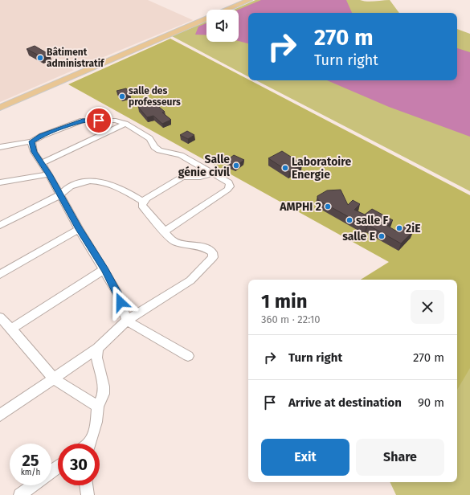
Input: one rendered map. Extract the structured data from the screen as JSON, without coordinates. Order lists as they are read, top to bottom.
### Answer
{
  "places": [
    "Bâtiment administratif",
    "salle des professeurs",
    "Salle génie civil",
    "Laboratoire Energie",
    "AMPHI 2",
    "salle F",
    "2iE",
    "salle E"
  ],
  "page": {
    "turn": ["270 m", "Turn right"],
    "heading": ["1 min", "360 m · 22:10"],
    "list": [
      {
        "name": "Turn right",
        "value": "270 m"
      },
      {
        "name": "Arrive at destination",
        "value": "90 m"
      }
    ],
    "buttons": ["Exit", "Share"],
    "speed": "25 km/h",
    "limit": "30"
  }
}
